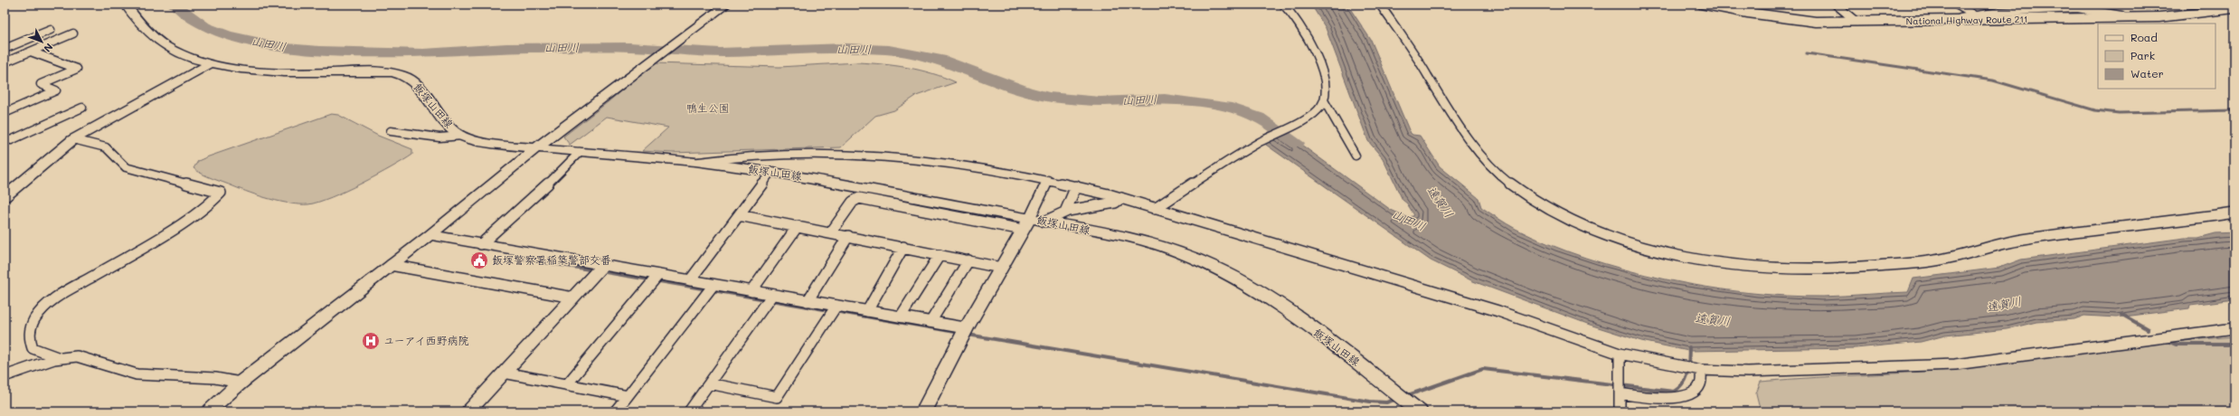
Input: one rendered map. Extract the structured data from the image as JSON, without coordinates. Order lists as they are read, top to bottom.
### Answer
{
  "streets": {
    "highway": ["National Highway Route 211"],
    "street": ["飯塚山田線"]
  },
  "water": ["山田川", "遠賀川"],
  "parks": ["鴨生公園"],
  "places": {
    "public building": ["飯塚警察署稲築警部交番"],
    "hospital": ["ユーアイ西野病院"]
  },
  "legend": ["Road", "Park", "Water"],
  "north": "bottom right"
}
